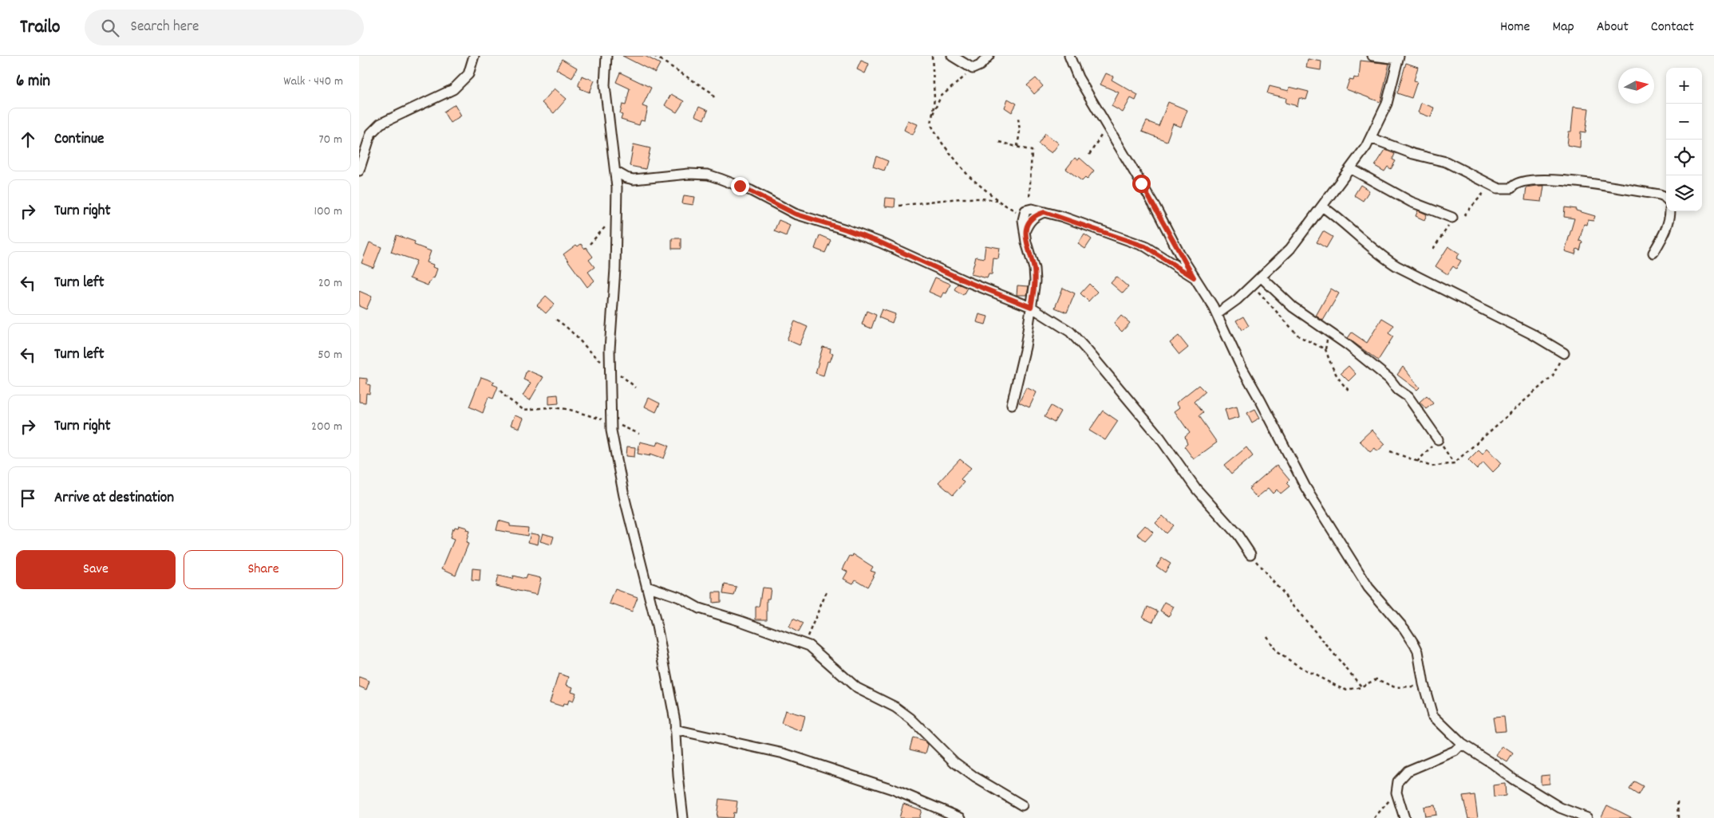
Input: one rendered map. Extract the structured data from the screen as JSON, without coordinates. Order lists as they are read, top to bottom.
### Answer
{
  "north": "right",
  "page": {
    "header": "Trailo",
    "search": "Search here",
    "nav": [
      "Home",
      "Map",
      "About",
      "Contact"
    ],
    "heading": ["6 min", "Walk · 440 m"],
    "map_buttons": ["+", "−"],
    "list": [
      ["Continue", "70 m"],
      ["Turn right", "100 m"],
      ["Turn left", "20 m"],
      ["Turn left", "50 m"],
      ["Turn right", "200 m"],
      "Arrive at destination"
    ],
    "buttons": ["Save", "Share"]
  }
}
